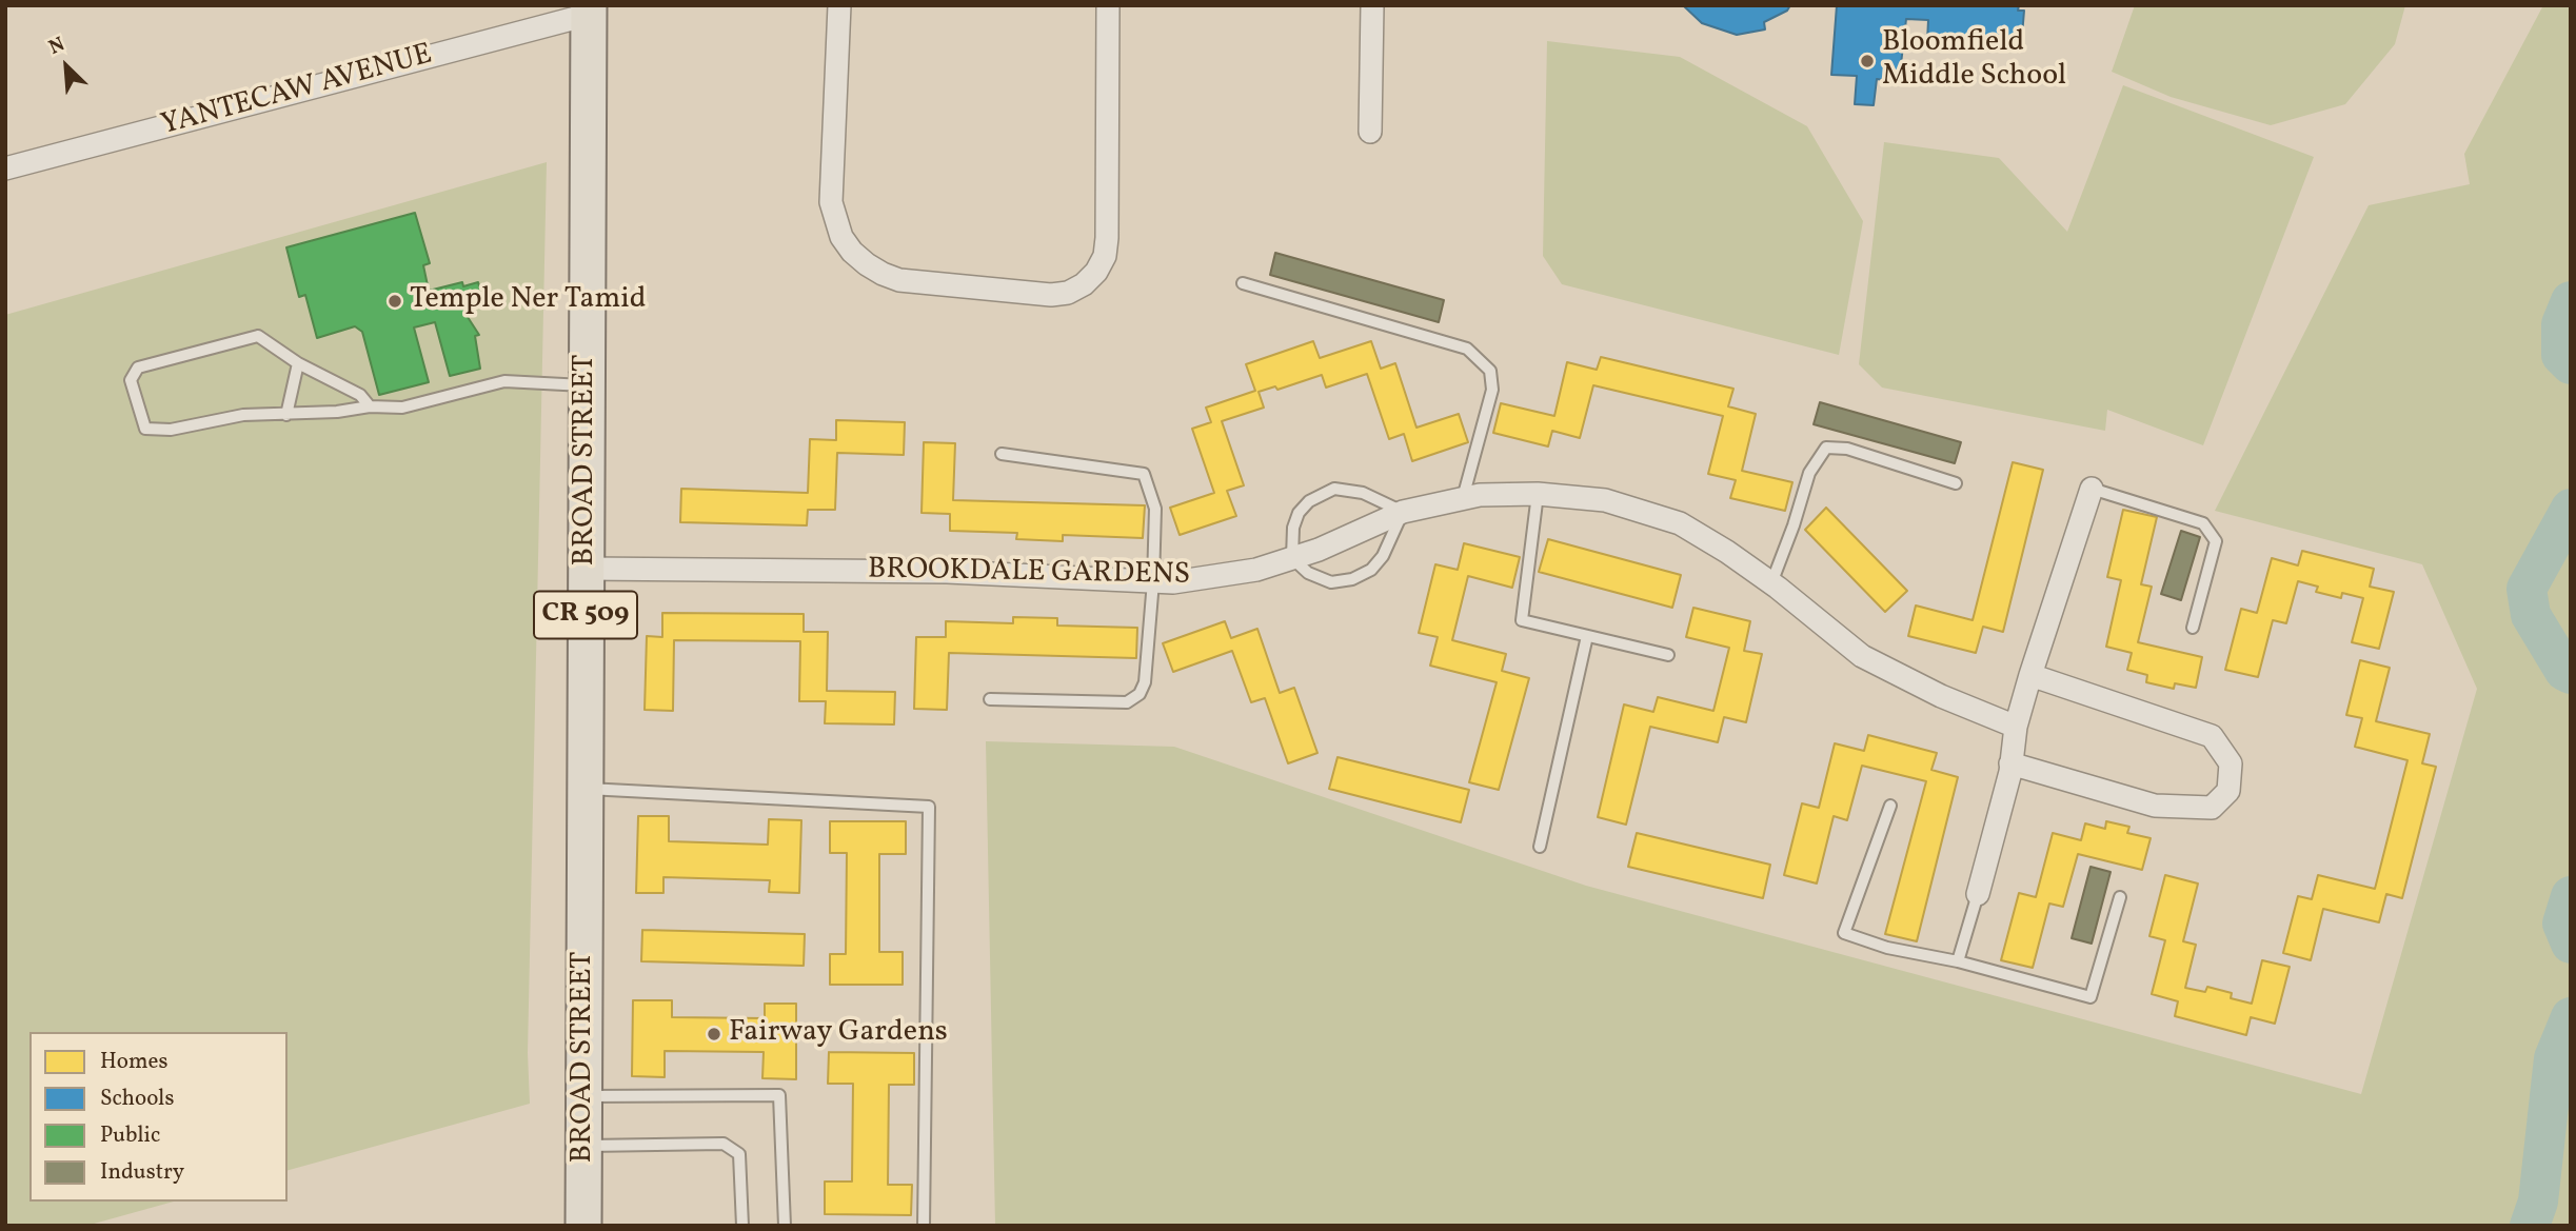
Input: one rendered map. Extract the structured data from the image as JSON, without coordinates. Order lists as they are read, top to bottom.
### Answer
{
  "streets": {
    "main road": ["BROAD STREET", "CR 509"],
    "street": ["YANTECAW AVENUE", "BROOKDALE GARDENS"]
  },
  "crossings": [
    ["YANTECAW AVENUE", "BROAD STREET"],
    ["BROAD STREET", "BROOKDALE GARDENS"]
  ],
  "places": ["Bloomfield Middle School", "Temple Ner Tamid", "Fairway Gardens"],
  "legend": [
    "Homes",
    "Schools",
    "Public",
    "Industry"
  ],
  "north": "top left"
}
